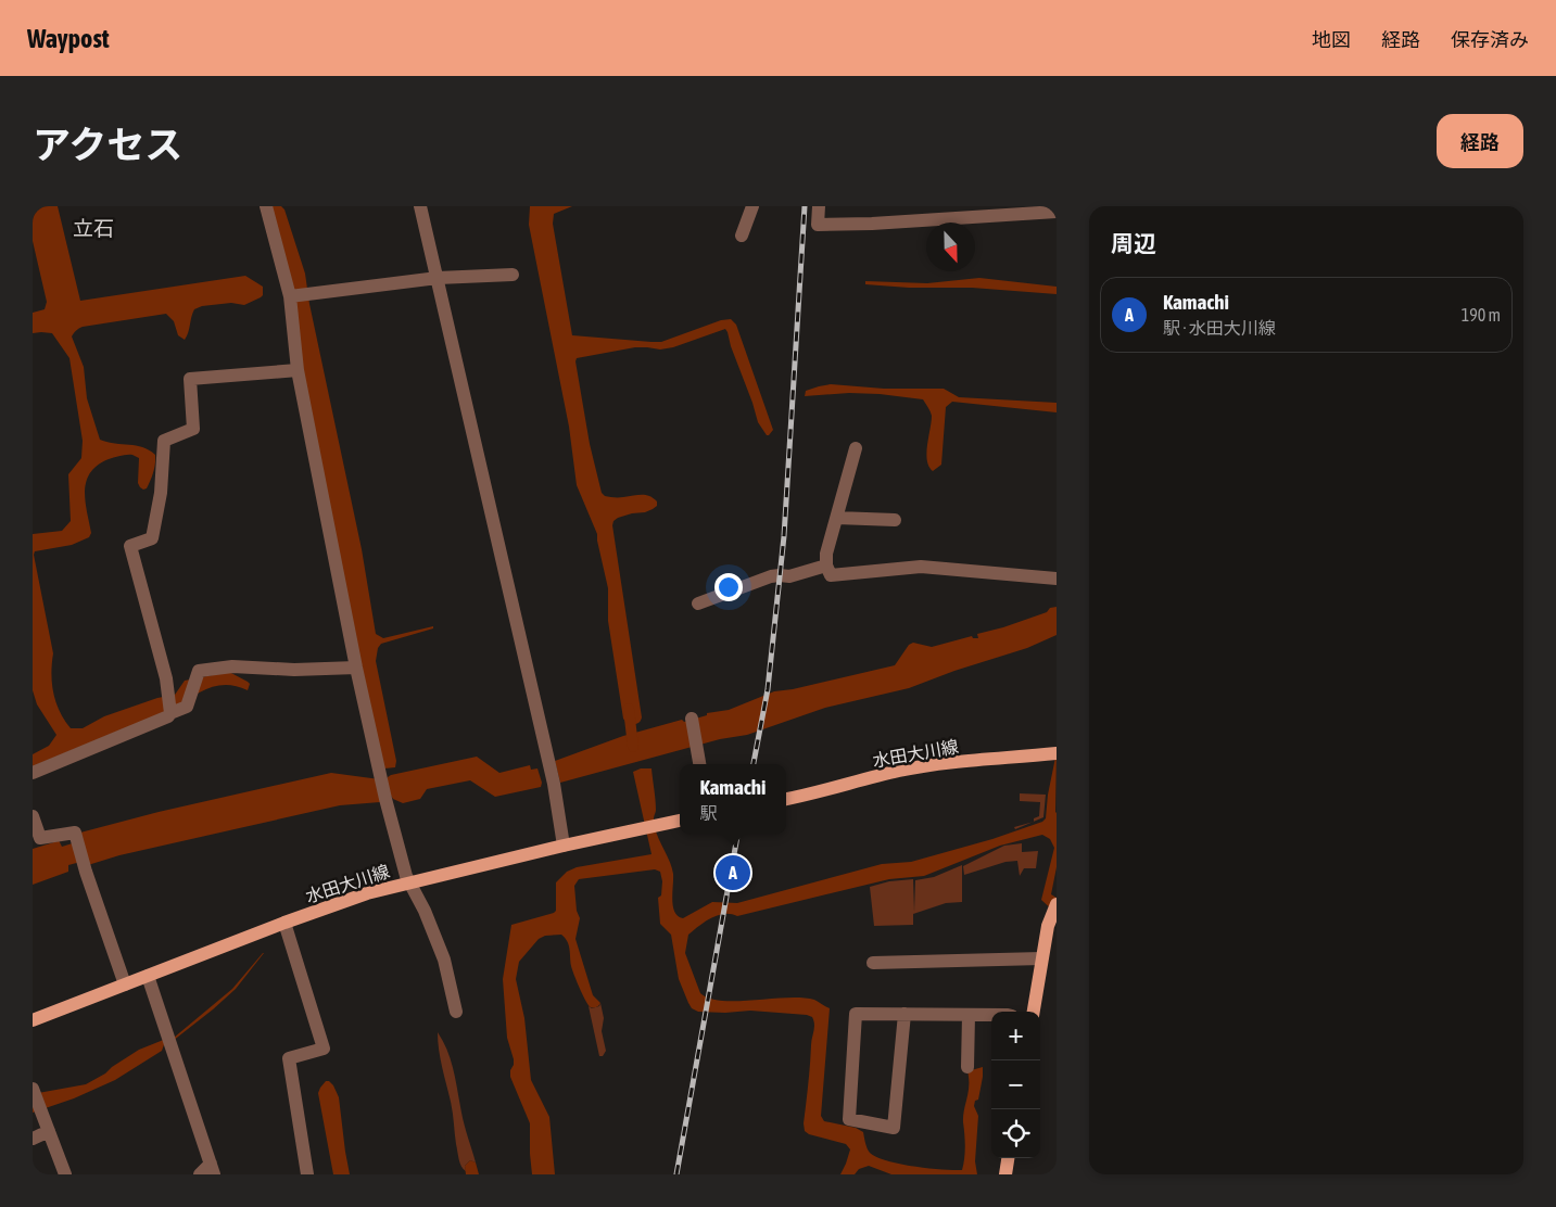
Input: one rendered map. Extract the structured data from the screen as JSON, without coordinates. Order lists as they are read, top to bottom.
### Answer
{
  "streets": {
    "main road": ["水田大川線"]
  },
  "districts": ["立石"],
  "north": "bottom",
  "page": {
    "header": "Waypost",
    "nav": ["地図", "経路", "保存済み"],
    "title": "アクセス",
    "buttons": "経路",
    "heading": "周辺",
    "list": [
      {
        "mark": "A",
        "name": "Kamachi",
        "note": "駅 · 水田大川線",
        "value": "190 m"
      }
    ],
    "popup": ["Kamachi", "駅"],
    "pins": "A",
    "map_buttons": ["+", "−"]
  }
}
